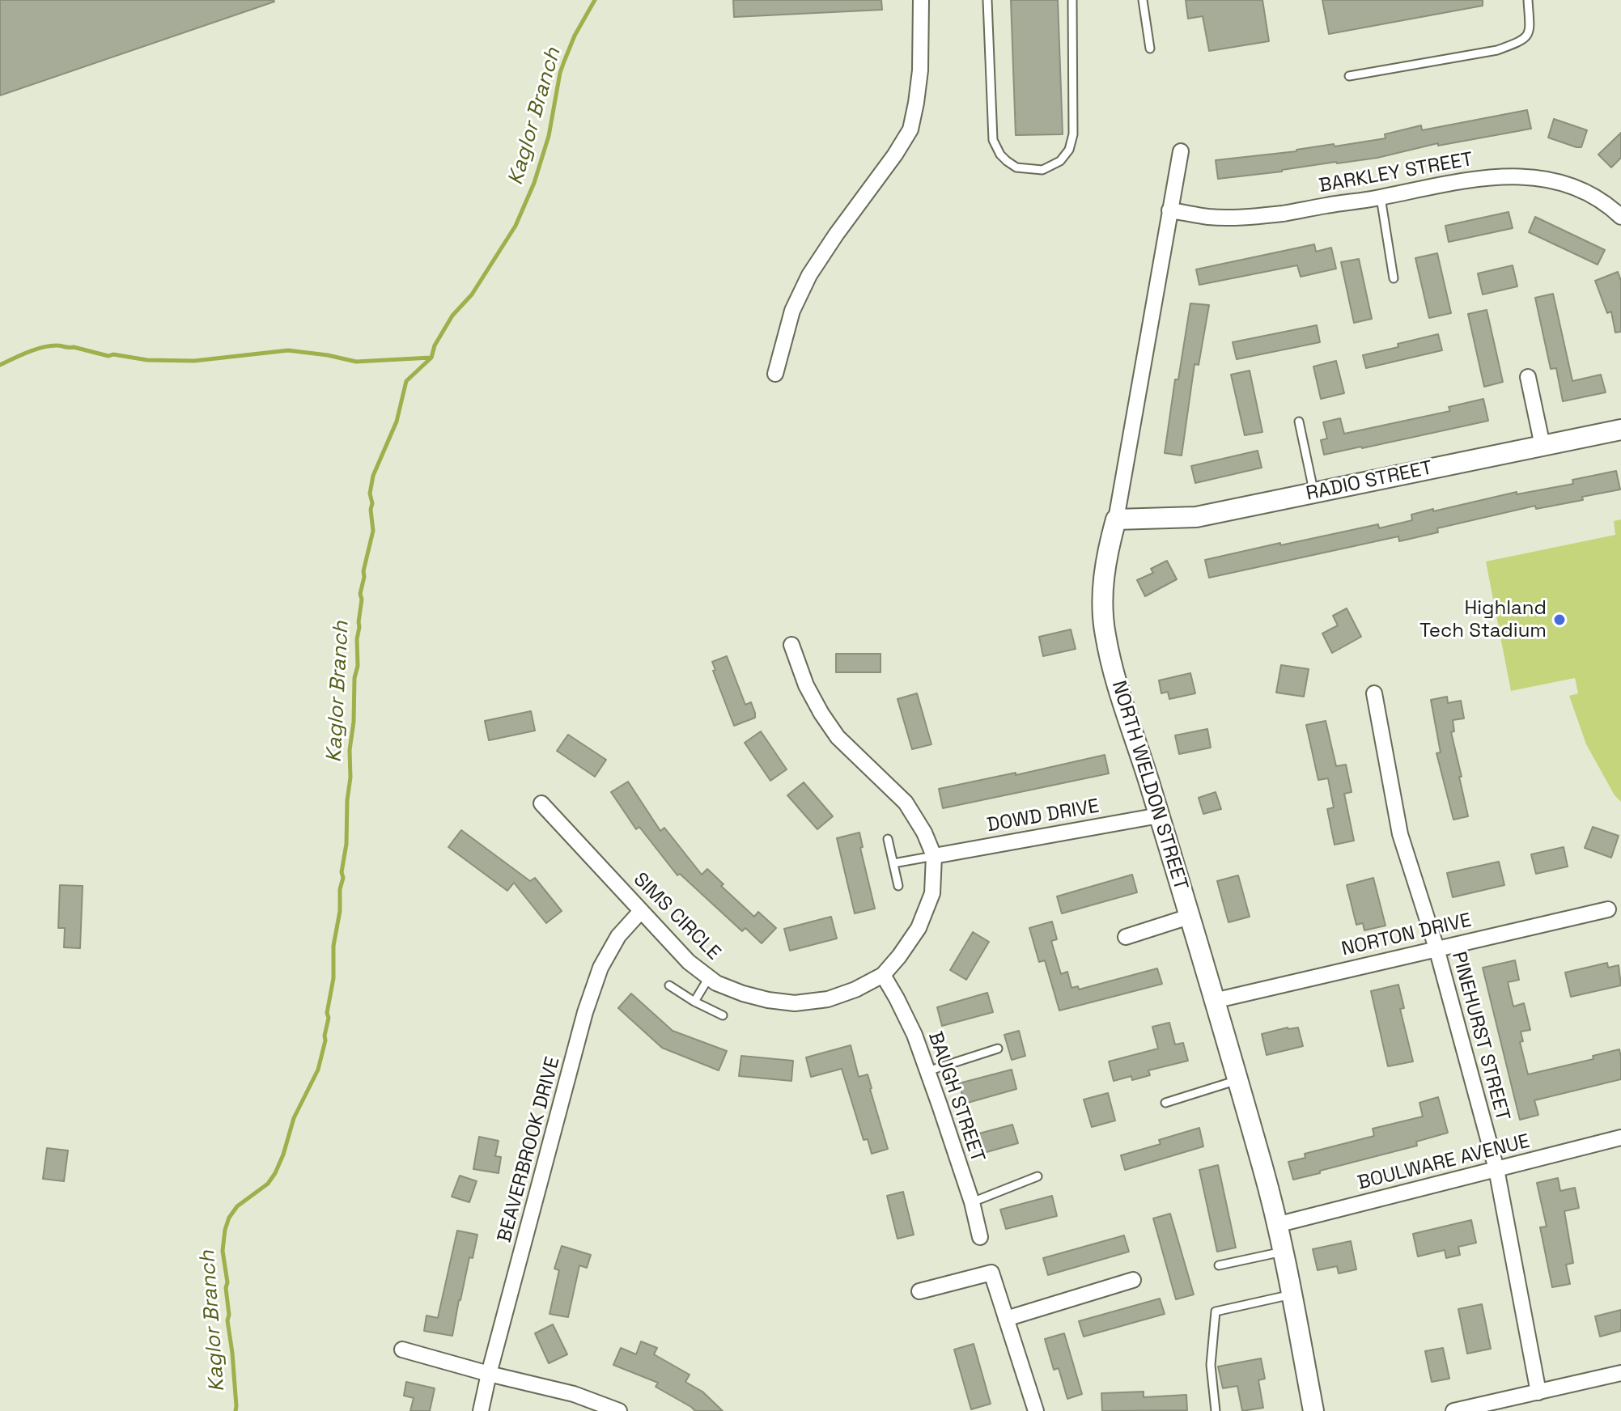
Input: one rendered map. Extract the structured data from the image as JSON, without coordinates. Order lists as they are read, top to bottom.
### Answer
{
  "streets": {
    "street": [
      "BARKLEY STREET",
      "RADIO STREET",
      "NORTH WELDON STREET",
      "DOWD DRIVE",
      "SIMS CIRCLE",
      "NORTON DRIVE",
      "PINEHURST STREET",
      "BAUGH STREET",
      "BEAVERBROOK DRIVE",
      "BOULWARE AVENUE"
    ]
  },
  "crossings": [
    ["BARKLEY STREET", "NORTH WELDON STREET"],
    ["RADIO STREET", "NORTH WELDON STREET"],
    ["NORTH WELDON STREET", "DOWD DRIVE"],
    ["NORTH WELDON STREET", "NORTON DRIVE"],
    ["NORTH WELDON STREET", "BOULWARE AVENUE"],
    ["DOWD DRIVE", "SIMS CIRCLE"],
    ["SIMS CIRCLE", "BAUGH STREET"],
    ["SIMS CIRCLE", "BEAVERBROOK DRIVE"],
    ["NORTON DRIVE", "PINEHURST STREET"],
    ["PINEHURST STREET", "BOULWARE AVENUE"]
  ],
  "water": ["Kaglor Branch"],
  "places": ["Highland Tech Stadium"]
}
